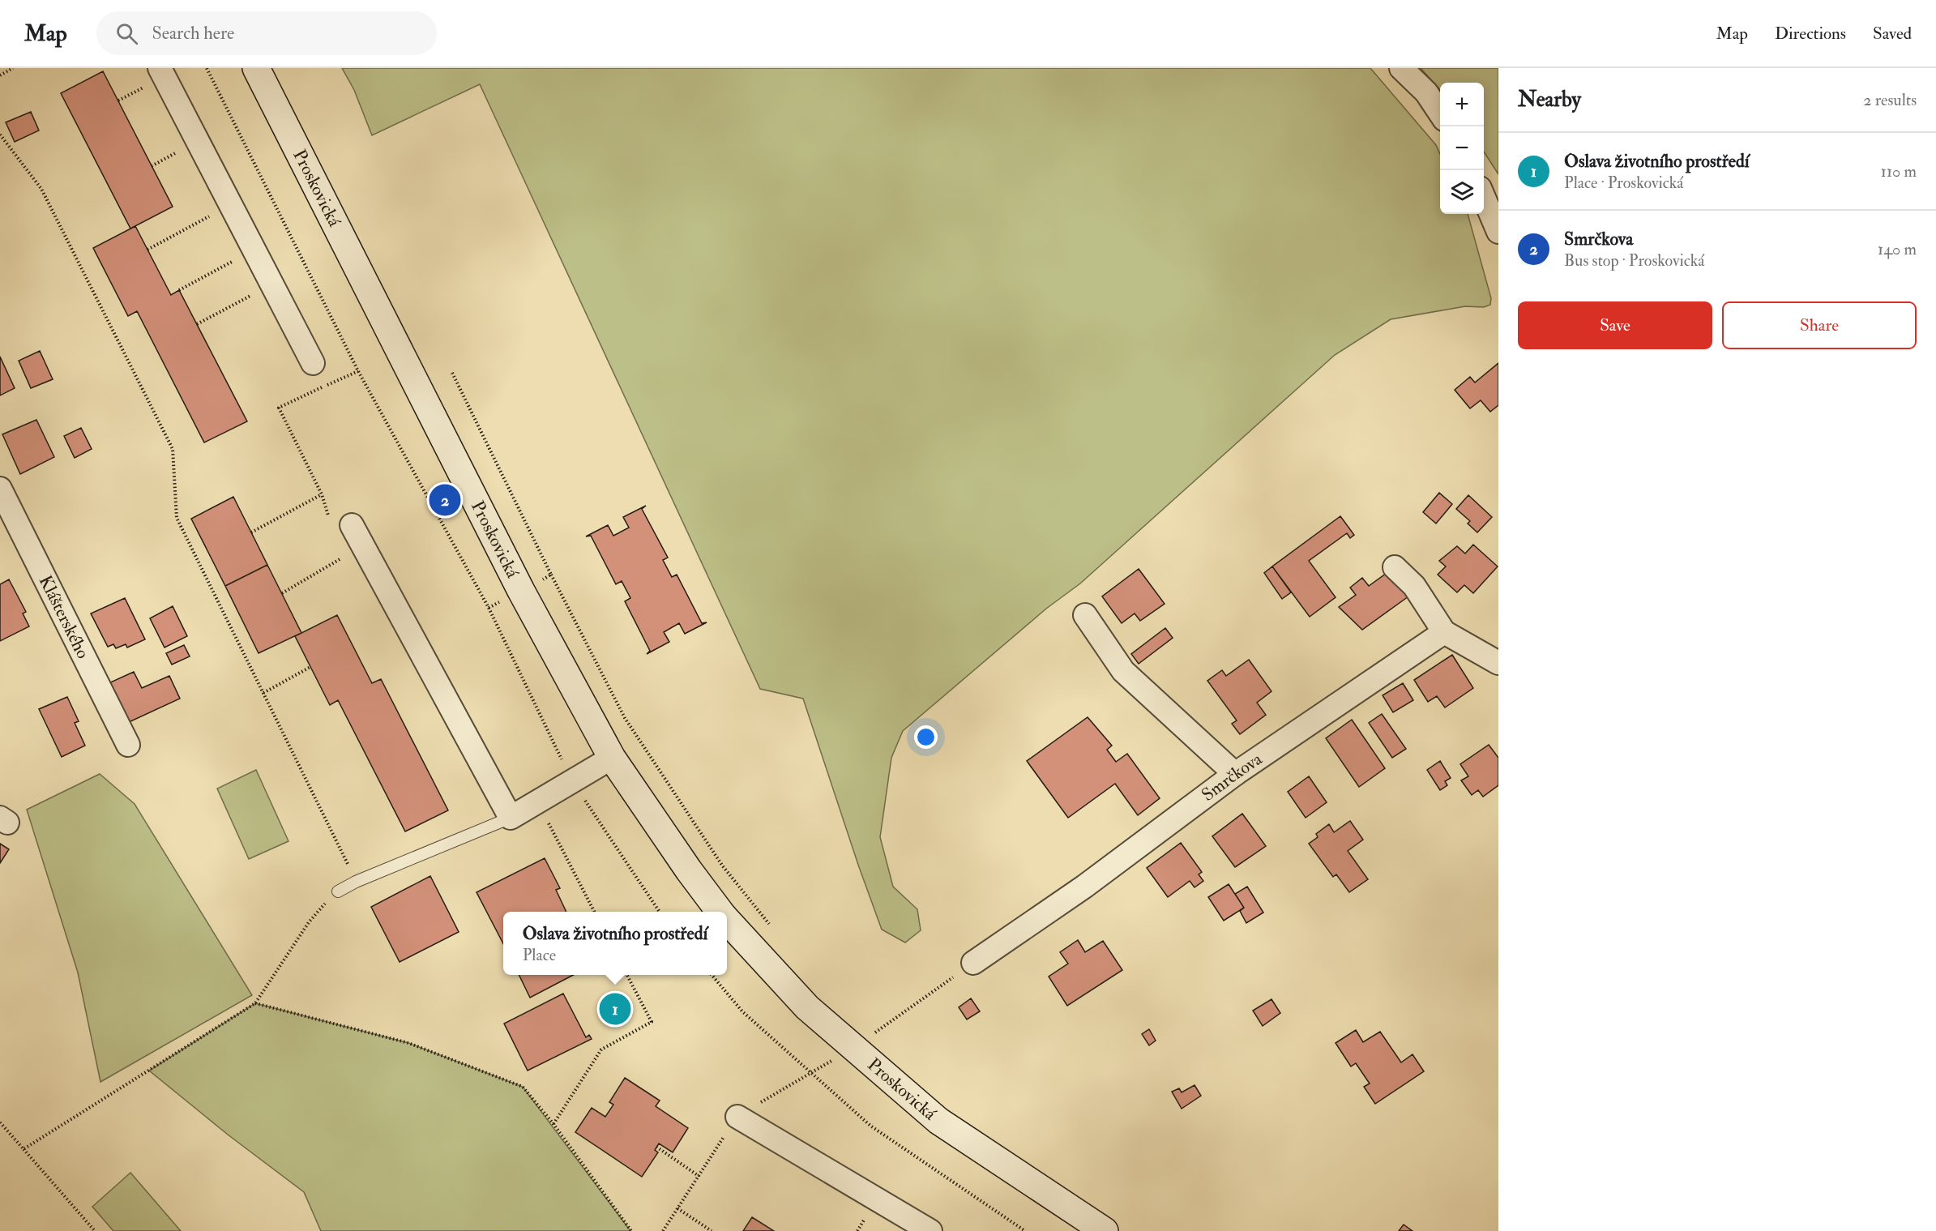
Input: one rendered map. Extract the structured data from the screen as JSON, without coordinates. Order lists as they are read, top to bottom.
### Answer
{
  "streets": {
    "street": ["Proskovická", "Klášterského", "Smrčkova"]
  },
  "page": {
    "header": "Map",
    "search": "Search here",
    "nav": ["Map", "Directions", "Saved"],
    "heading": ["Nearby", "2 results"],
    "map_buttons": ["+", "−"],
    "list": [
      {
        "mark": "1",
        "name": "Oslava životního prostředí",
        "note": "Place · Proskovická",
        "value": "110 m"
      },
      {
        "mark": "2",
        "name": "Smrčkova",
        "note": "Bus stop · Proskovická",
        "value": "140 m"
      }
    ],
    "buttons": ["Save", "Share"],
    "pins": ["2", "1"],
    "popup": ["Oslava životního prostředí", "Place"]
  }
}
